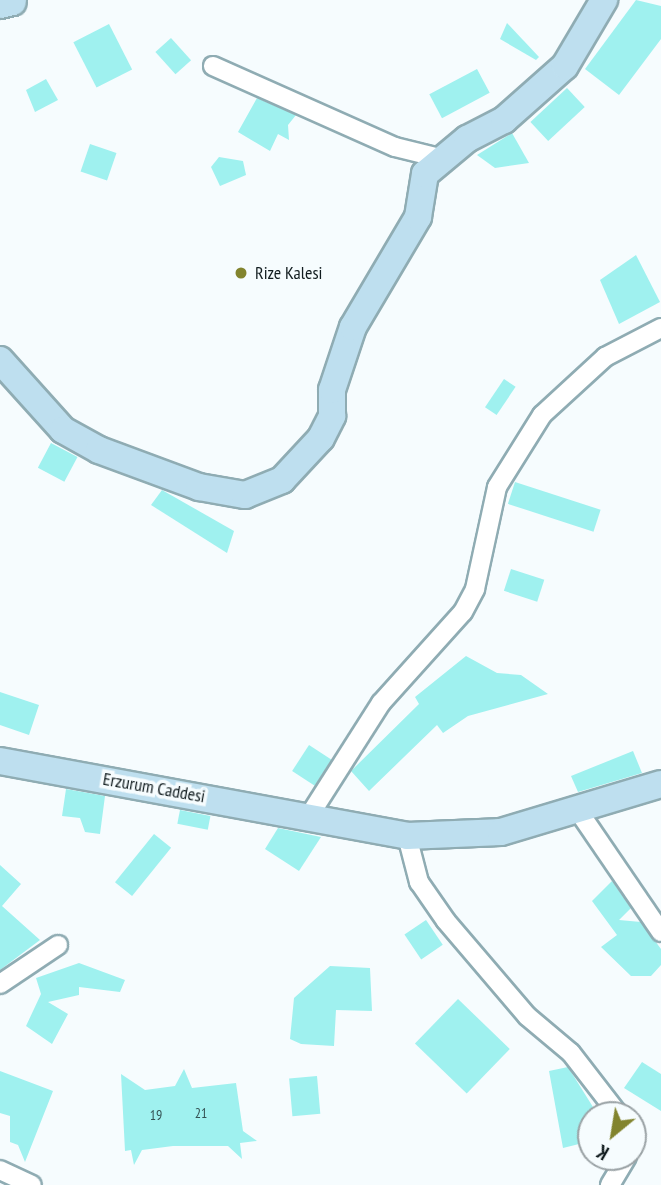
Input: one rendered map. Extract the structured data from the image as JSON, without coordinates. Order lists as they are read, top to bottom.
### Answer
{
  "streets": {
    "street": ["Erzurum Caddesi"]
  },
  "places": ["Rize Kalesi"],
  "house_numbers": ["21", "19"],
  "north": "bottom left"
}
